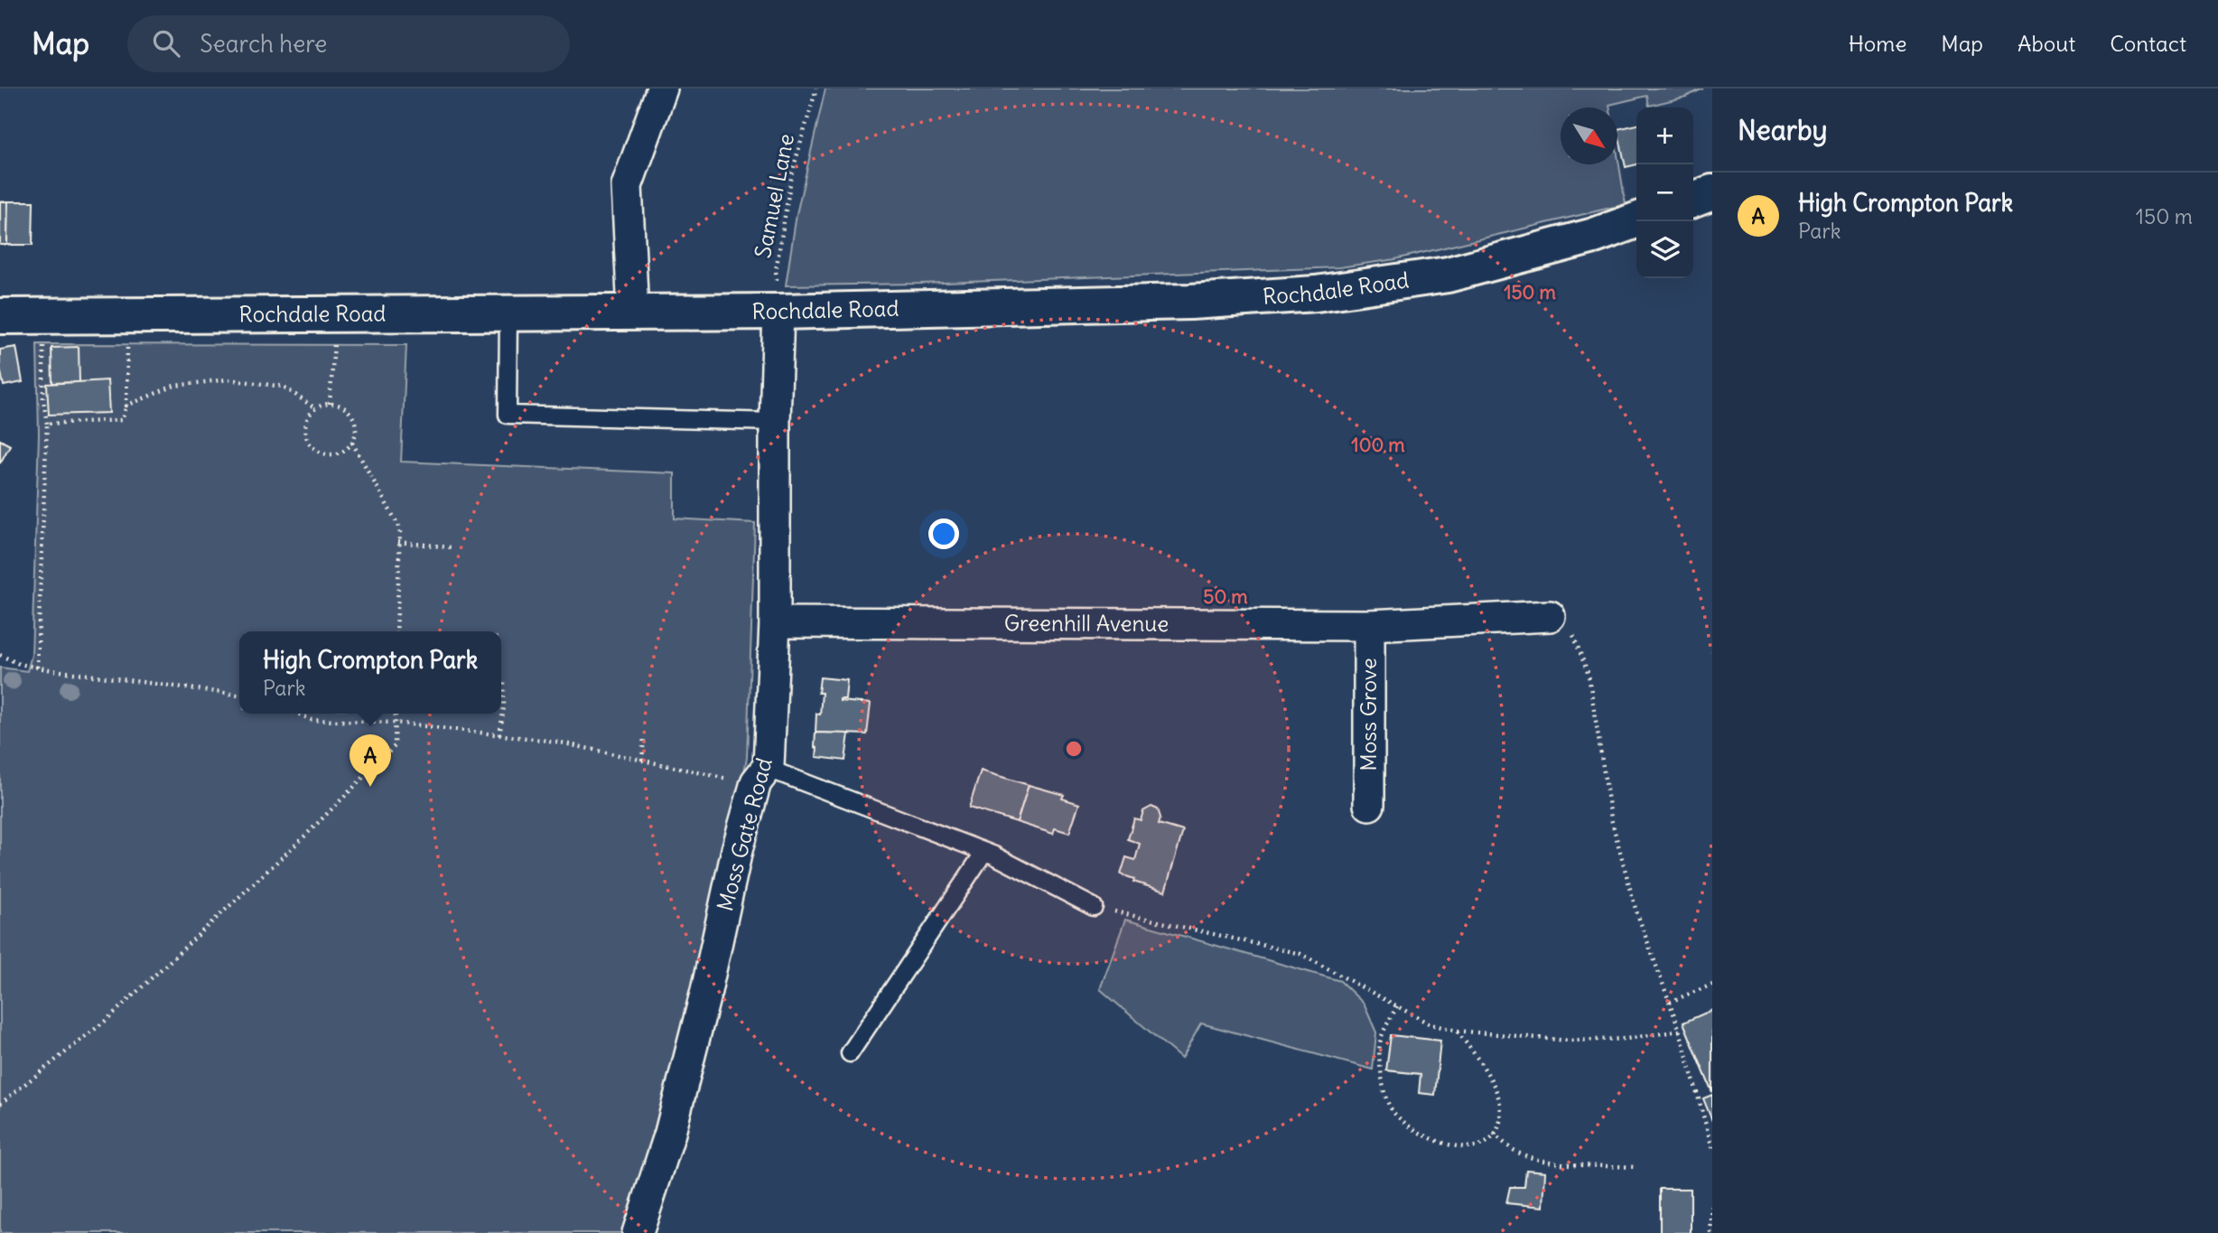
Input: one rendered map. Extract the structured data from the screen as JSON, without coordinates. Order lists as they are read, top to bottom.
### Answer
{
  "streets": {
    "main road": ["Rochdale Road"],
    "street": ["Greenhill Avenue", "Moss Grove", "Moss Gate Road"],
    "path": ["Samuel Lane"]
  },
  "crossings": [
    ["Samuel Lane", "Rochdale Road"],
    ["Samuel Lane", "Moss Gate Road"],
    ["Rochdale Road", "Moss Gate Road"],
    ["Greenhill Avenue", "Moss Grove"],
    ["Greenhill Avenue", "Moss Gate Road"]
  ],
  "north": "bottom right",
  "page": {
    "header": "Map",
    "search": "Search here",
    "nav": [
      "Home",
      "Map",
      "About",
      "Contact"
    ],
    "heading": "Nearby",
    "map_buttons": ["+", "−"],
    "list": [
      {
        "mark": "A",
        "name": "High Crompton Park",
        "note": "Park",
        "value": "150 m"
      }
    ],
    "popup": ["High Crompton Park", "Park"],
    "pins": "A"
  },
  "rings": ["150 m", "100 m", "50 m"]
}
